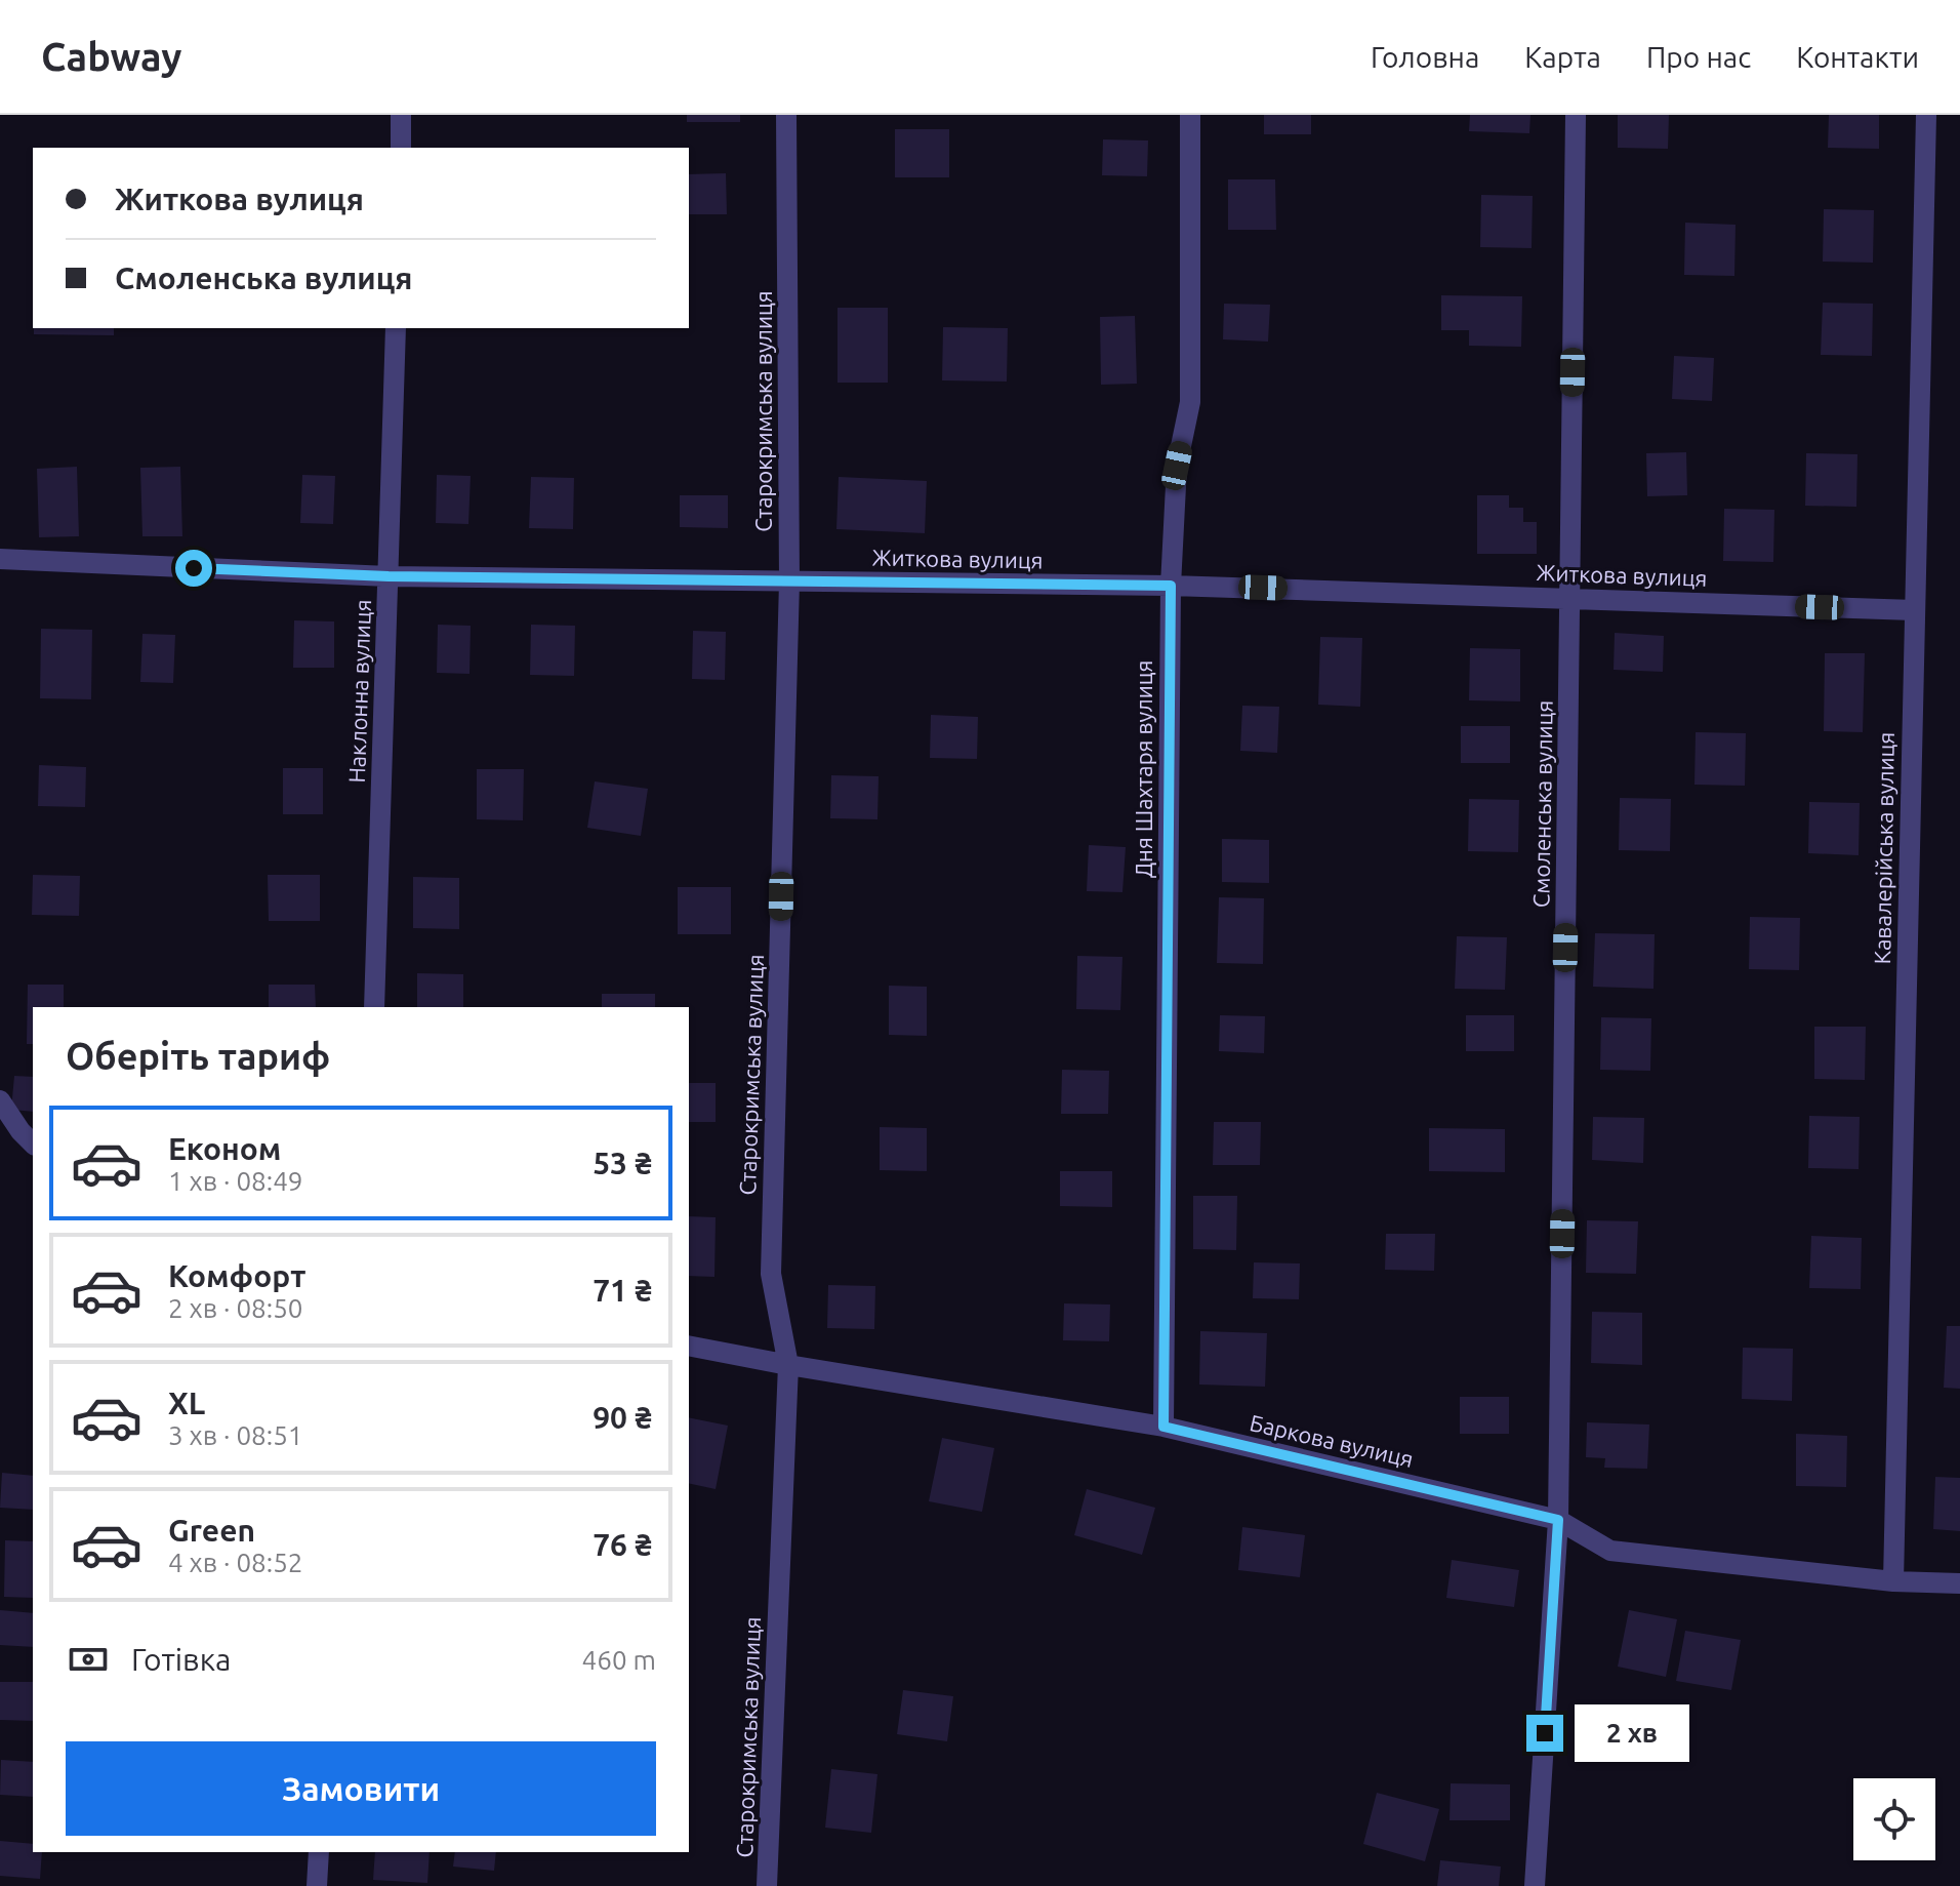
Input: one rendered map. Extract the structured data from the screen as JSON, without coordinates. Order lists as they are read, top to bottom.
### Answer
{
  "streets": {
    "street": [
      "Старокримська вулиця",
      "Житкова вулиця",
      "Наклонна вулиця",
      "Дня Шахтаря вулиця",
      "Смоленська вулиця",
      "Кавалерійська вулиця",
      "Баркова вулиця"
    ]
  },
  "crossings": [
    ["Старокримська вулиця", "Житкова вулиця"],
    ["Старокримська вулиця", "Баркова вулиця"],
    ["Житкова вулиця", "Наклонна вулиця"],
    ["Житкова вулиця", "Дня Шахтаря вулиця"],
    ["Житкова вулиця", "Смоленська вулиця"],
    ["Житкова вулиця", "Кавалерійська вулиця"],
    ["Дня Шахтаря вулиця", "Баркова вулиця"],
    ["Смоленська вулиця", "Баркова вулиця"],
    ["Кавалерійська вулиця", "Баркова вулиця"]
  ],
  "page": {
    "header": "Cabway",
    "nav": [
      "Головна",
      "Карта",
      "Про нас",
      "Контакти"
    ],
    "banner": ["Житкова вулиця", "Смоленська вулиця"],
    "heading": "Оберіть тариф",
    "list": [
      {
        "name": "Економ",
        "note": "1 хв · 08:49",
        "value": "53 ₴"
      },
      {
        "name": "Комфорт",
        "note": "2 хв · 08:50",
        "value": "71 ₴"
      },
      {
        "name": "XL",
        "note": "3 хв · 08:51",
        "value": "90 ₴"
      },
      {
        "name": "Green",
        "note": "4 хв · 08:52",
        "value": "76 ₴"
      }
    ],
    "pay": ["Готівка", "460 m"],
    "bubble": "2 хв",
    "buttons": "Замовити"
  }
}
